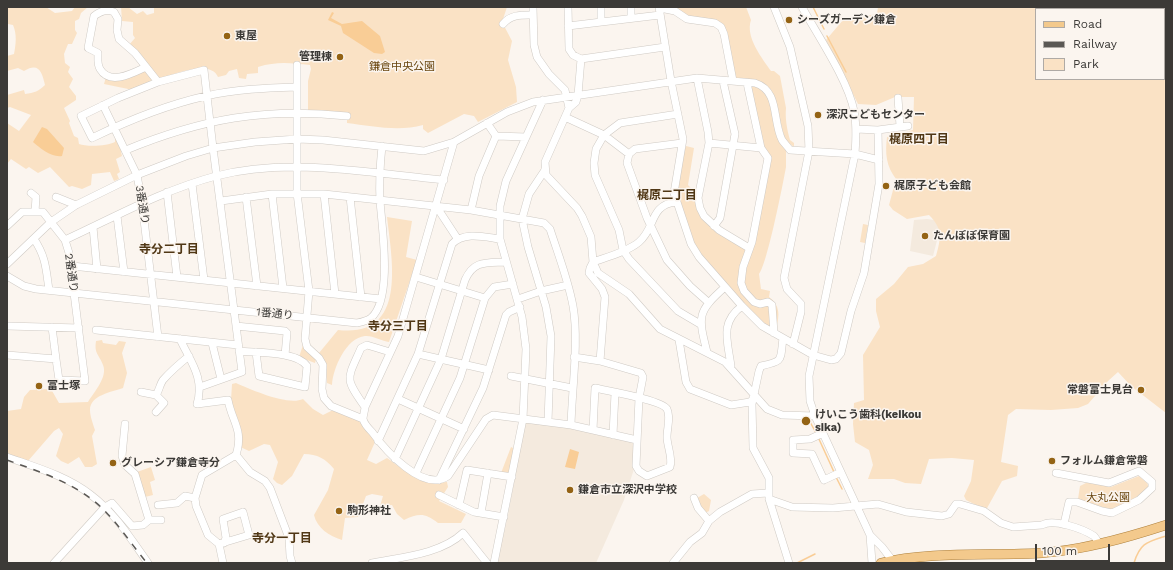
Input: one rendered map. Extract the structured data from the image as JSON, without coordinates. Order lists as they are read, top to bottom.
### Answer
{
  "streets": {
    "street": ["3番通り", "2番通り", "1番通り"]
  },
  "crossings": [
    ["3番通り", "1番通り"],
    ["2番通り", "1番通り"]
  ],
  "districts": [
    "梶原四丁目",
    "梶原二丁目",
    "寺分二丁目",
    "寺分三丁目",
    "寺分一丁目"
  ],
  "parks": ["鎌倉中央公園", "大丸公園"],
  "places": [
    "シーズガーデン鎌倉",
    "東屋",
    "管理棟",
    "深沢こどもセンター",
    "梶原子ども会館",
    "たんぽぽ保育園",
    "富士塚",
    "常磐富士見台",
    "けいこう歯科(keikou sika)",
    "フォルム鎌倉常磐",
    "グレーシア鎌倉寺分",
    "鎌倉市立深沢中学校",
    "駒形神社"
  ],
  "legend": ["Road", "Railway", "Park"],
  "scale_bar": "100 m"
}
